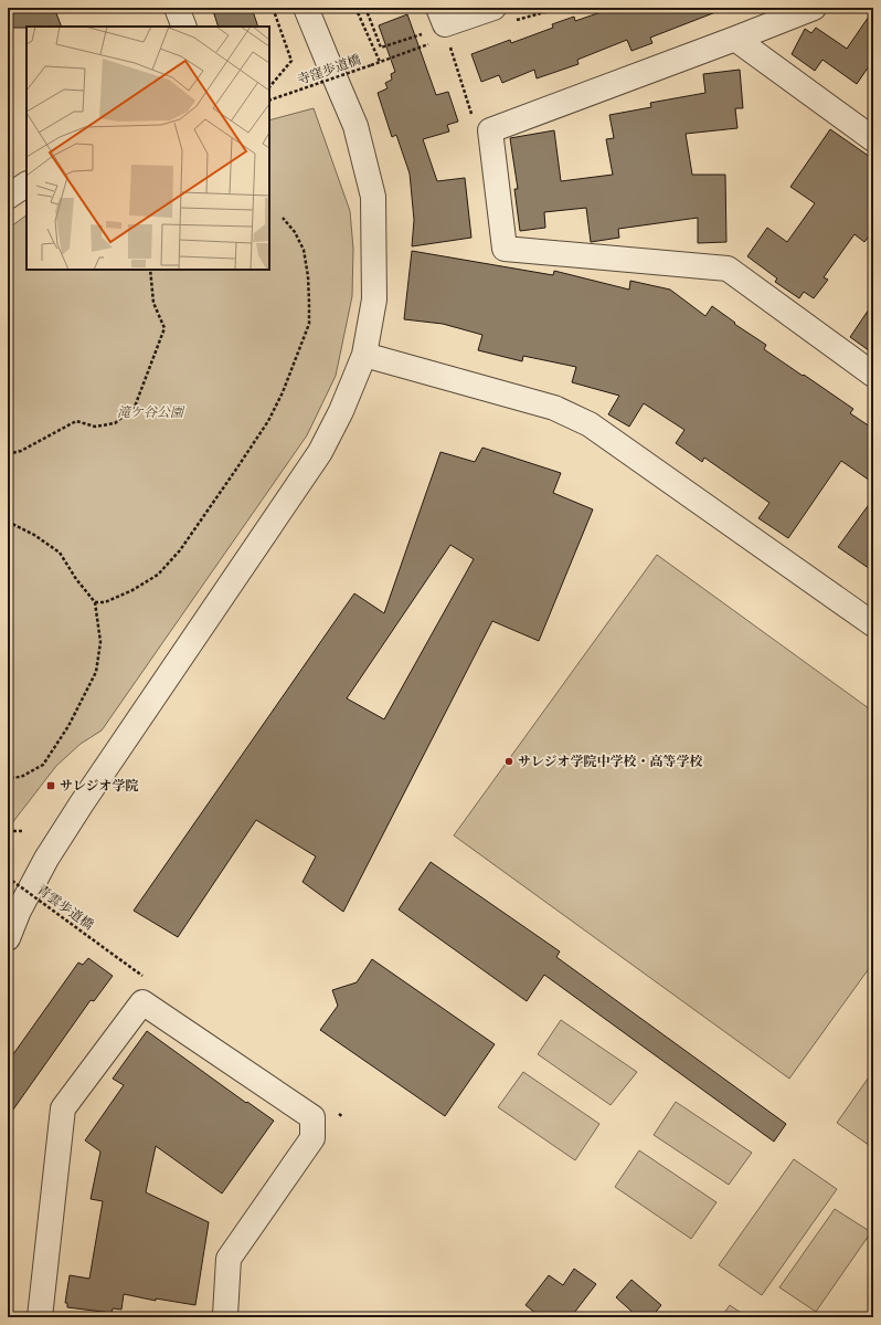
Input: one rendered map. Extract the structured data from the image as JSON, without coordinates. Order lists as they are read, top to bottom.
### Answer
{
  "streets": {
    "path": ["寺窪歩道橋", "青雲歩道橋"]
  },
  "parks": ["滝ケ谷公園"],
  "places": {
    "other": ["サレジオ学院中学校・高等学校"],
    "transit": ["サレジオ学院"]
  }
}
